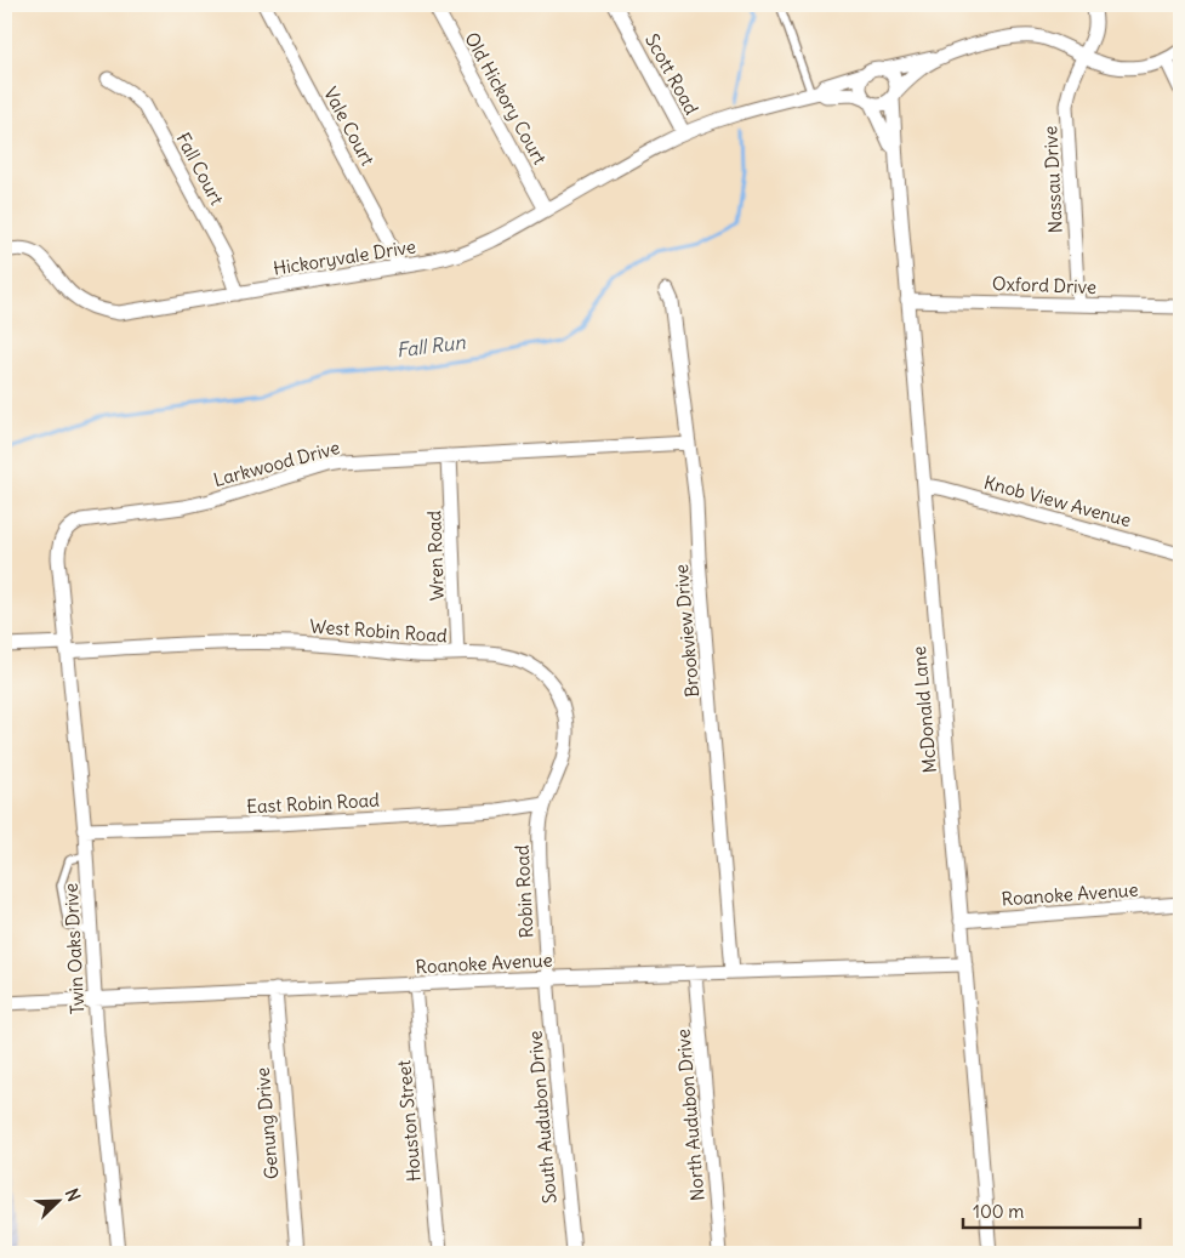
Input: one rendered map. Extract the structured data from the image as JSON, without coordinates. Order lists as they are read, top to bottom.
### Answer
{
  "streets": {
    "street": [
      "Scott Road",
      "Old Hickory Court",
      "Vale Court",
      "Fall Court",
      "Nassau Drive",
      "Hickoryvale Drive",
      "Oxford Drive",
      "Larkwood Drive",
      "Knob View Avenue",
      "Wren Road",
      "West Robin Road",
      "Brookview Drive",
      "McDonald Lane",
      "East Robin Road",
      "Robin Road",
      "Roanoke Avenue",
      "Twin Oaks Drive",
      "North Audubon Drive",
      "South Audubon Drive",
      "Houston Street",
      "Genung Drive"
    ]
  },
  "crossings": [
    ["Scott Road", "Hickoryvale Drive"],
    ["Scott Road", "McDonald Lane"],
    ["Old Hickory Court", "Hickoryvale Drive"],
    ["Vale Court", "Hickoryvale Drive"],
    ["Fall Court", "Hickoryvale Drive"],
    ["Nassau Drive", "Oxford Drive"],
    ["Oxford Drive", "McDonald Lane"],
    ["Larkwood Drive", "Wren Road"],
    ["Larkwood Drive", "West Robin Road"],
    ["Larkwood Drive", "Brookview Drive"],
    ["Larkwood Drive", "Twin Oaks Drive"],
    ["Knob View Avenue", "McDonald Lane"],
    ["Wren Road", "West Robin Road"],
    ["West Robin Road", "East Robin Road"],
    ["West Robin Road", "Robin Road"],
    ["West Robin Road", "Twin Oaks Drive"],
    ["Brookview Drive", "Roanoke Avenue"],
    ["McDonald Lane", "Roanoke Avenue"],
    ["East Robin Road", "Robin Road"],
    ["East Robin Road", "Twin Oaks Drive"],
    ["Robin Road", "Roanoke Avenue"],
    ["Robin Road", "South Audubon Drive"],
    ["Roanoke Avenue", "Twin Oaks Drive"],
    ["Roanoke Avenue", "North Audubon Drive"],
    ["Roanoke Avenue", "South Audubon Drive"],
    ["Roanoke Avenue", "Houston Street"],
    ["Roanoke Avenue", "Genung Drive"]
  ],
  "water": ["Fall Run"],
  "scale_bar": "100 m",
  "north": "top right"
}
